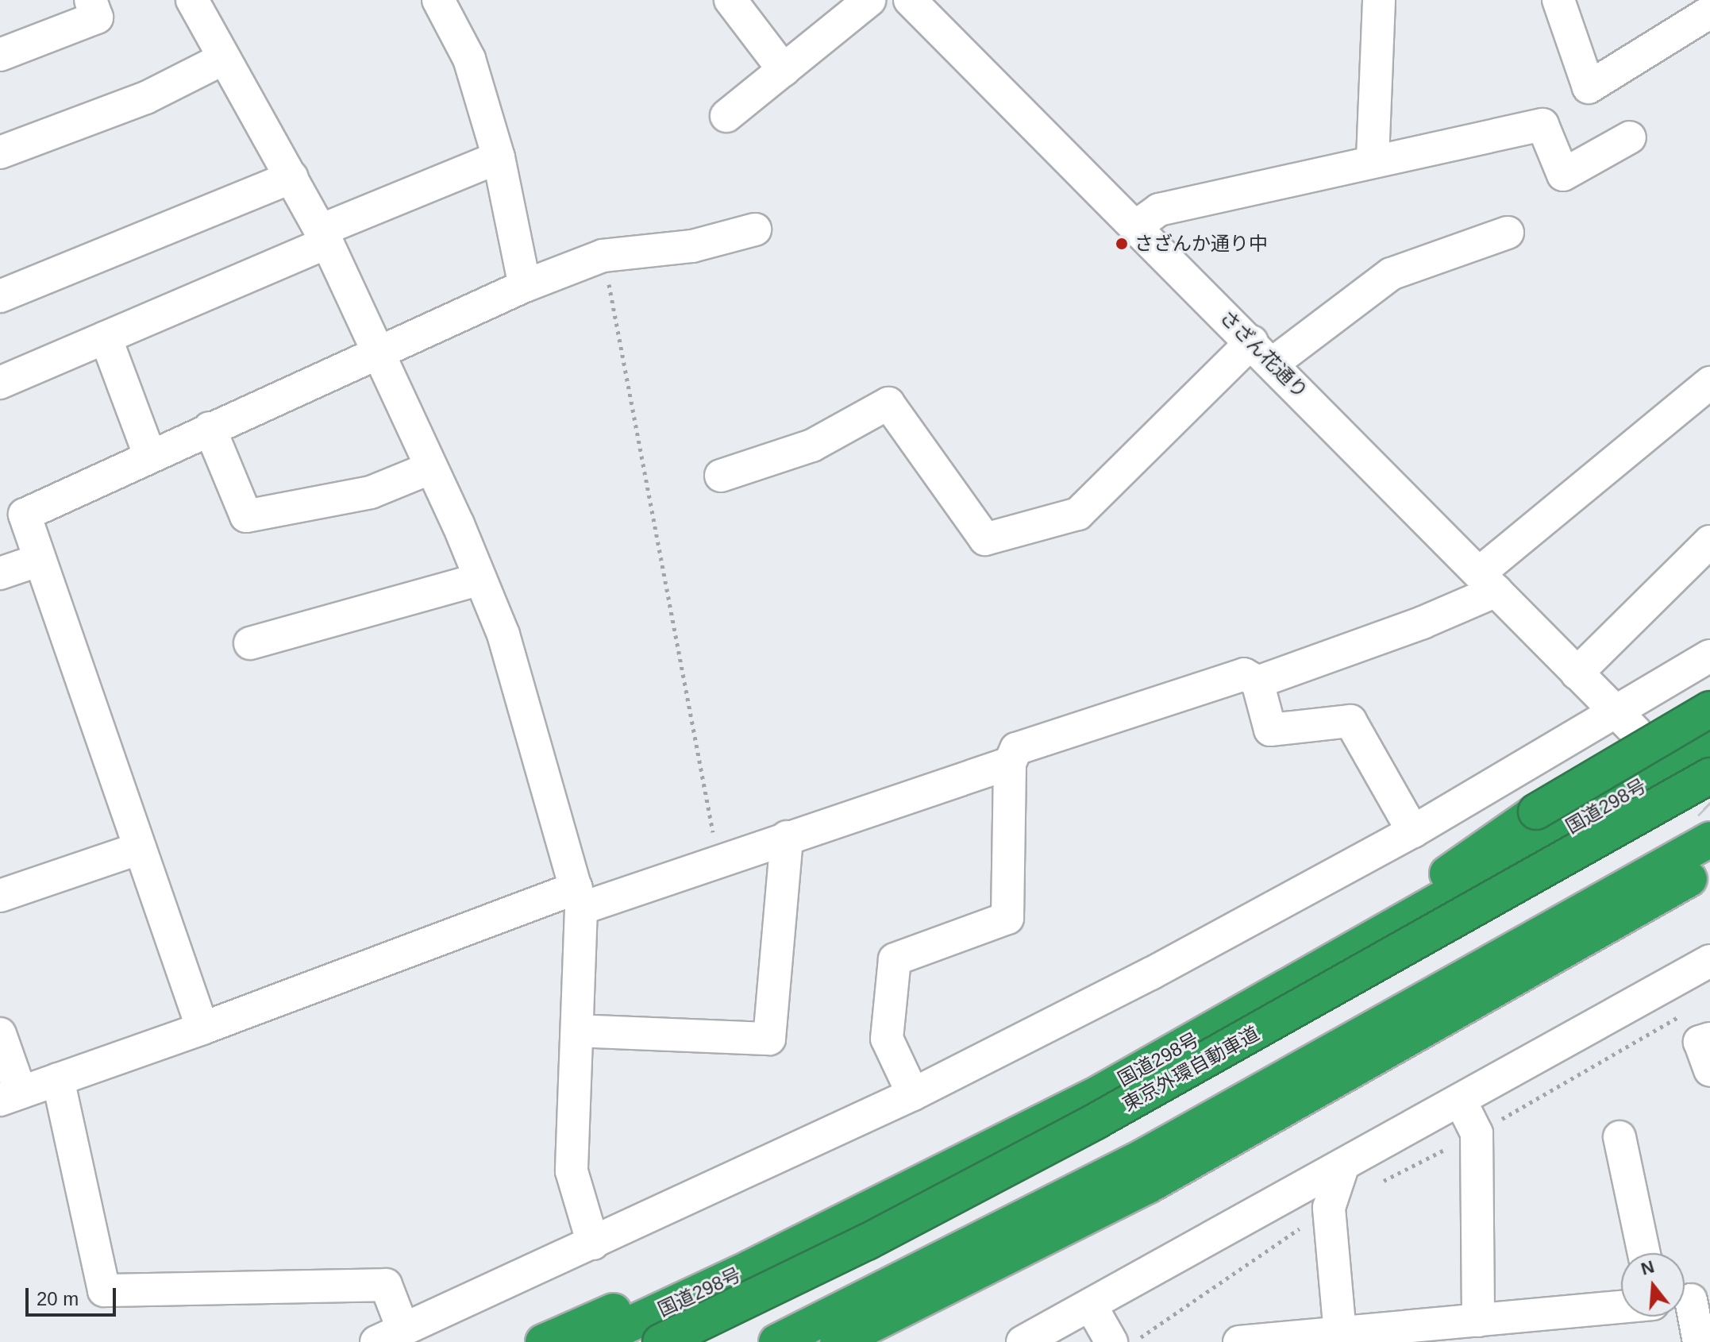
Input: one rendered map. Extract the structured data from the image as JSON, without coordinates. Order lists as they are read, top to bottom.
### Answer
{
  "streets": {
    "highway": ["国道298号", "東京外環自動車道"],
    "street": ["さざん花通り"]
  },
  "places": ["さざんか通り中"],
  "scale_bar": "20 m",
  "north": "top"
}
